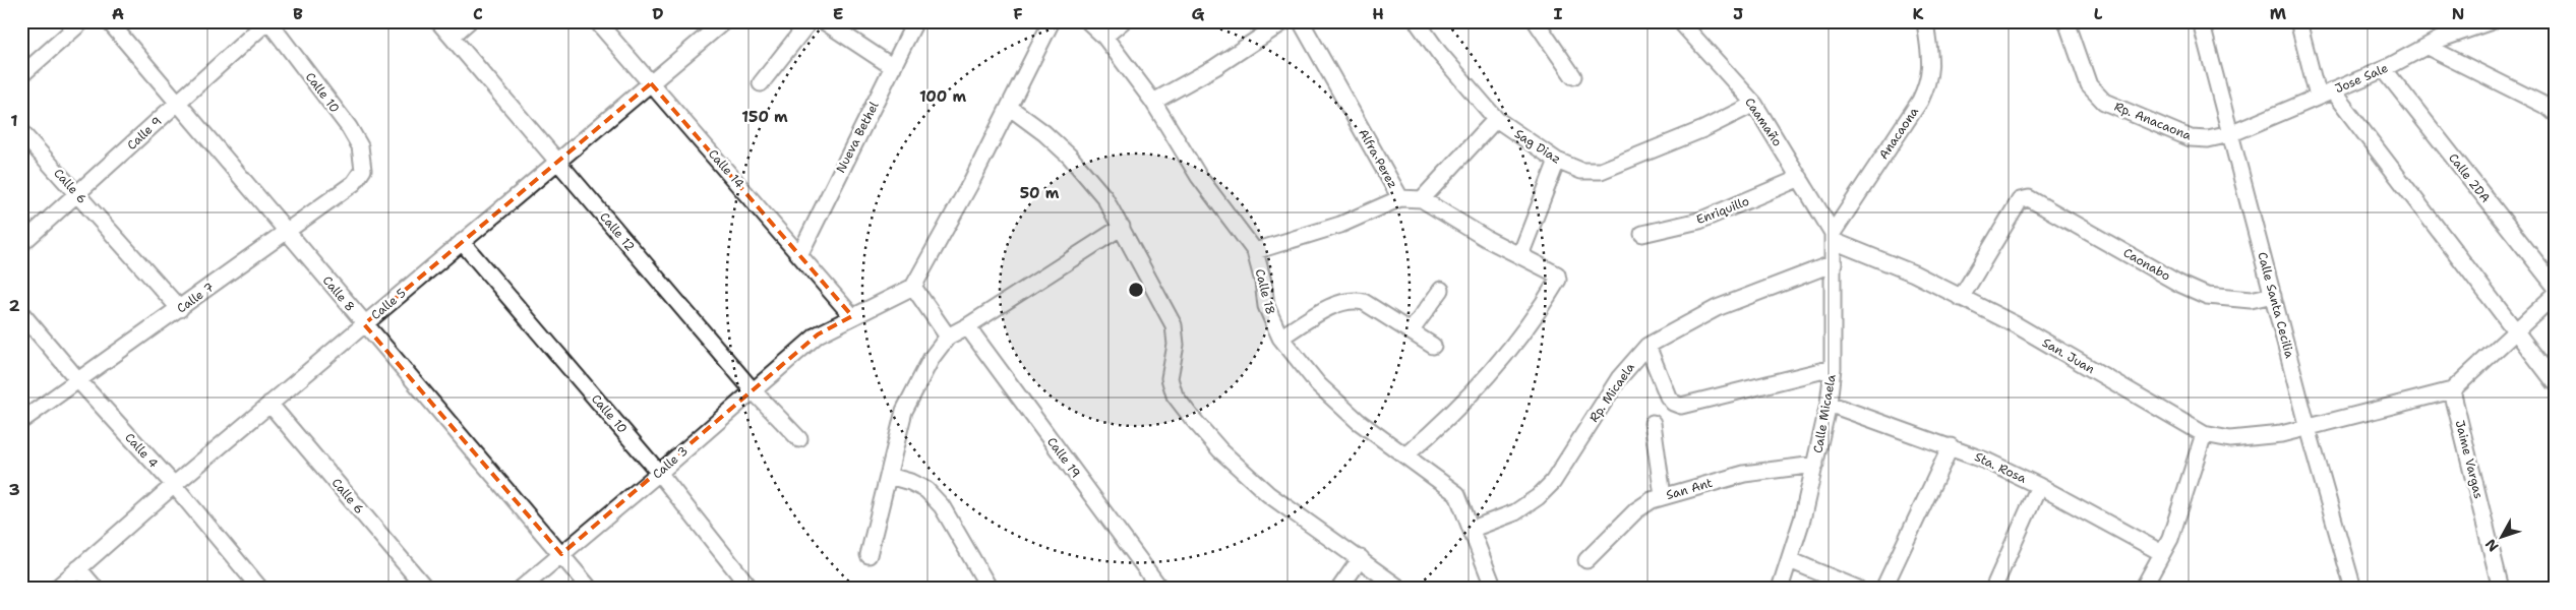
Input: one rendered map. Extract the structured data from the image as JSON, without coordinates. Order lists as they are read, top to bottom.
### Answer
{
  "streets": {
    "street": [
      "Jose Sale",
      "Calle 10",
      "Rp. Anacaona",
      "Caamaño",
      "Calle 9",
      "Anacaona",
      "Nueva Bethel",
      "Sag Diaz",
      "Alfra Perez",
      "Calle 14",
      "Calle 2DA",
      "Calle 6",
      "Enriquillo",
      "Calle 12",
      "Caonabo",
      "Calle 18",
      "Calle 8",
      "Calle 7",
      "Calle 5",
      "Calle Santa Cecilia",
      "San. Juan",
      "Rp. Micaela",
      "Calle Micaela",
      "Calle 4",
      "Calle 19",
      "Jaime Vargas",
      "Calle 3",
      "Sta. Rosa",
      "San Ant"
    ]
  },
  "crossings": [
    ["Jose Sale", "Rp. Anacaona"],
    ["Jose Sale", "Calle 2DA"],
    ["Jose Sale", "Calle Santa Cecilia"],
    ["Calle 10", "Calle 9"],
    ["Calle 10", "Calle 7"],
    ["Calle 10", "Calle 5"],
    ["Calle 10", "Calle 3"],
    ["Rp. Anacaona", "Calle Santa Cecilia"],
    ["Caamaño", "Anacaona"],
    ["Caamaño", "Sag Diaz"],
    ["Caamaño", "Enriquillo"],
    ["Caamaño", "San. Juan"],
    ["Caamaño", "Calle Micaela"],
    ["Calle 9", "Calle 6"],
    ["Calle 9", "Calle 8"],
    ["Anacaona", "San. Juan"],
    ["Anacaona", "Calle Micaela"],
    ["Nueva Bethel", "Calle 14"],
    ["Alfra Perez", "Calle 18"],
    ["Calle 14", "Calle 5"],
    ["Calle 14", "Calle 3"],
    ["Calle 6", "Calle 7"],
    ["Calle 6", "Calle 5"],
    ["Calle 12", "Calle 5"],
    ["Calle 12", "Calle 3"],
    ["Caonabo", "Calle Santa Cecilia"],
    ["Caonabo", "San. Juan"],
    ["Calle 18", "Rp. Micaela"],
    ["Calle 8", "Calle 7"],
    ["Calle 8", "Calle 5"],
    ["Calle 8", "Calle 3"],
    ["Calle 7", "Calle 4"],
    ["Calle 5", "Calle 4"],
    ["Calle Santa Cecilia", "San. Juan"],
    ["San. Juan", "Calle Micaela"],
    ["San. Juan", "Jaime Vargas"],
    ["Rp. Micaela", "Calle Micaela"],
    ["Calle Micaela", "Sta. Rosa"],
    ["Calle Micaela", "San Ant"]
  ],
  "north": "bottom left",
  "grid": {
    "columns": [
      "A",
      "B",
      "C",
      "D",
      "E",
      "F",
      "G",
      "H",
      "I",
      "J",
      "K",
      "L",
      "M",
      "N"
    ],
    "rows": ["1", "2", "3"]
  },
  "rings": ["100 m", "150 m", "50 m"]
}
